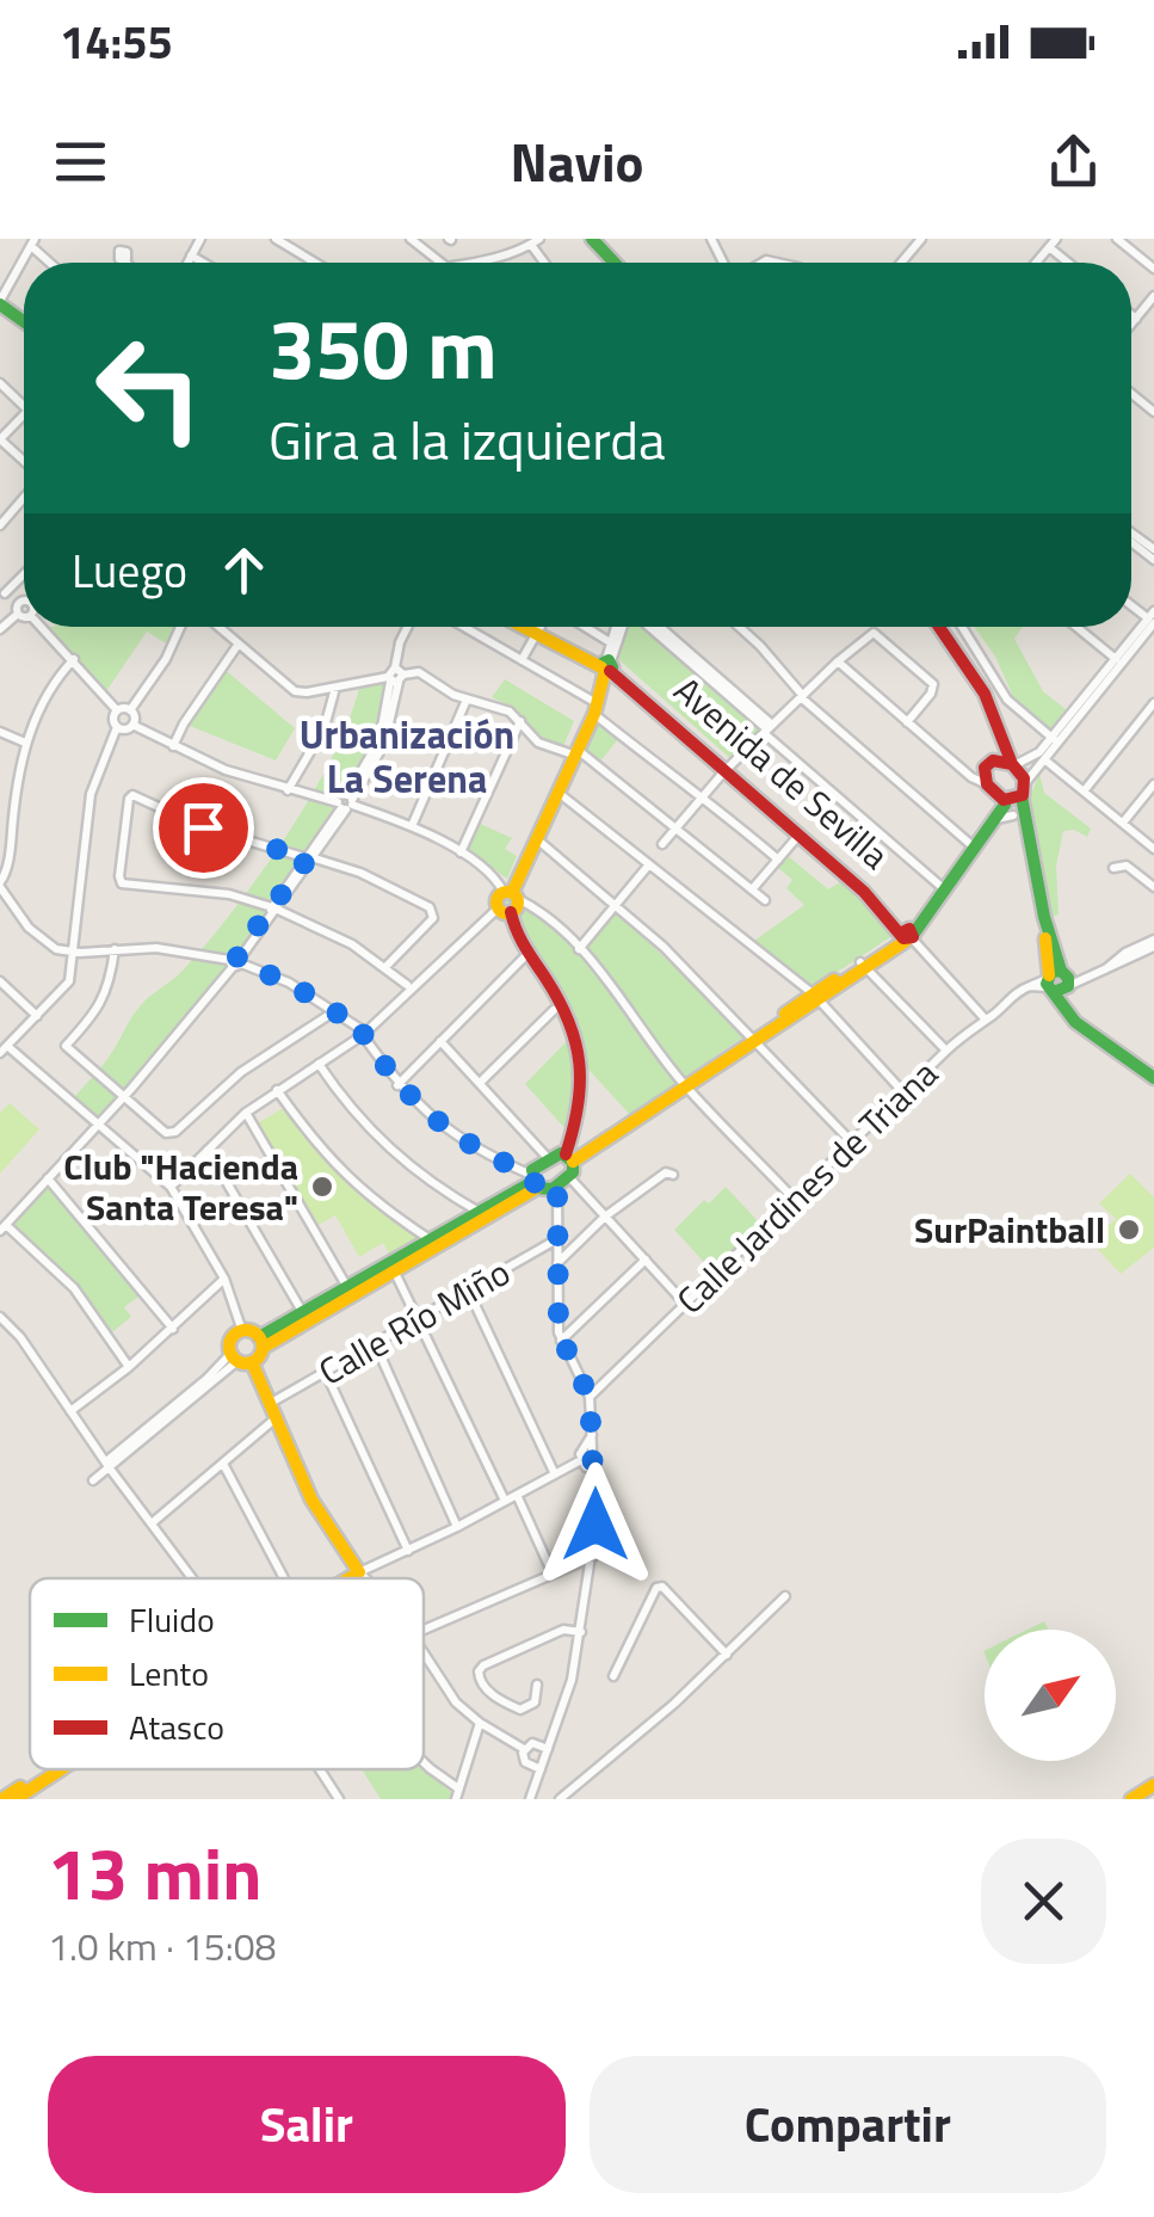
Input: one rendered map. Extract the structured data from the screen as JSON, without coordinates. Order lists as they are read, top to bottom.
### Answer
{
  "streets": {
    "main road": ["Avenida de Sevilla"],
    "street": ["Calle Jardines de Triana", "Calle Río Miño"]
  },
  "districts": ["Urbanización La Serena"],
  "places": ["Club \"Hacienda Santa Teresa\"", "SurPaintball"],
  "legend": ["Fluido", "Lento", "Atasco"],
  "north": "top right",
  "page": {
    "status": "14:55",
    "header": "Navio",
    "turn": ["350 m", "Gira a la izquierda"],
    "then": "Luego",
    "heading": ["13 min", "1.0 km · 15:08"],
    "buttons": ["Salir", "Compartir"]
  }
}
